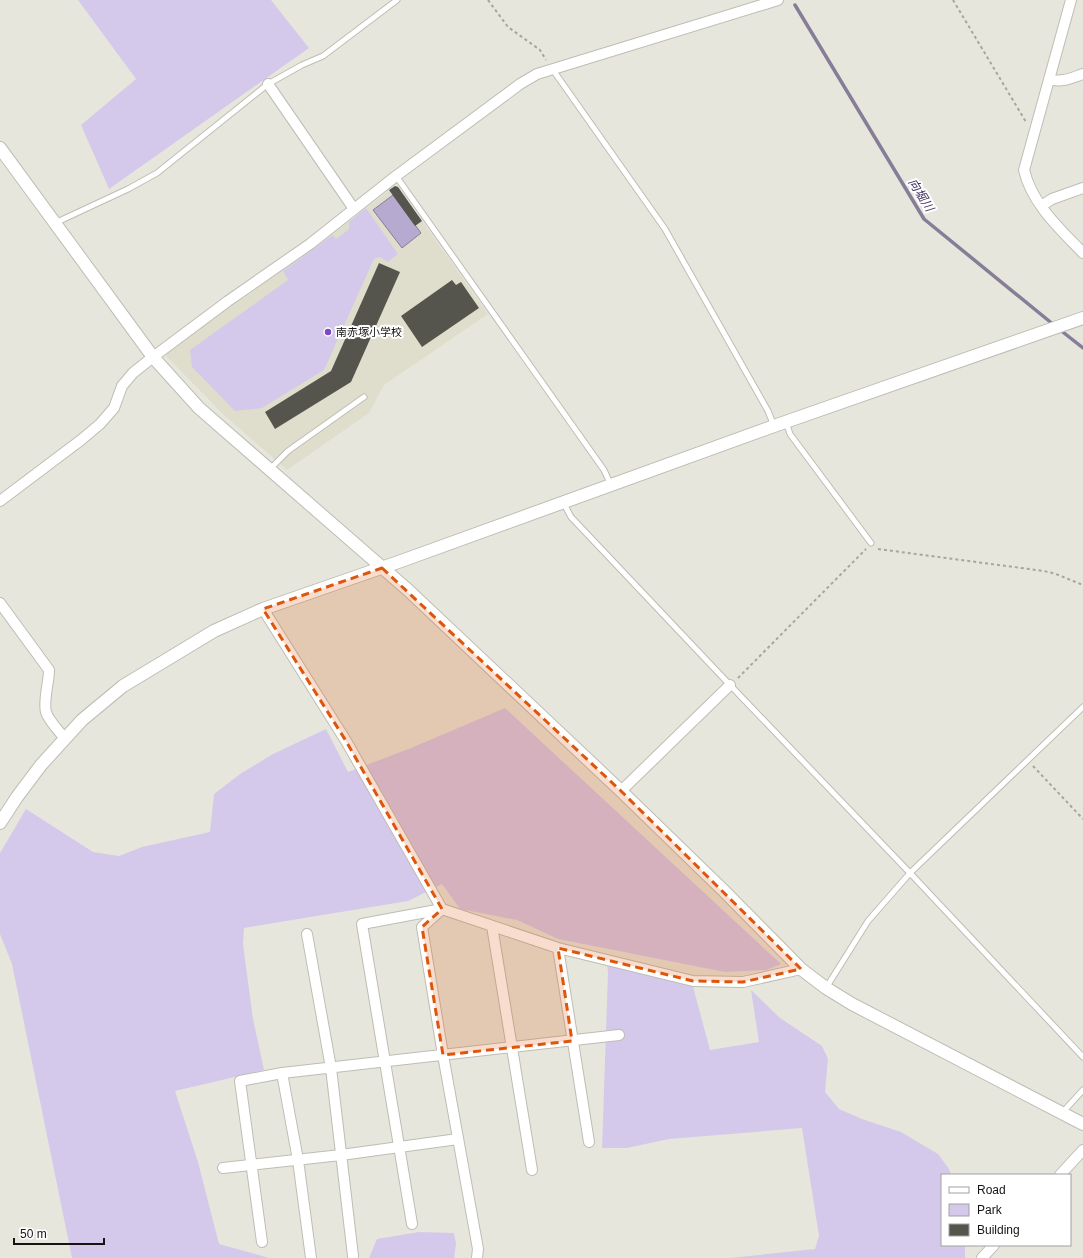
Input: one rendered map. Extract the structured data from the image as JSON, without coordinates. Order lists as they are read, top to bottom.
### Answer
{
  "water": ["向堀川"],
  "places": ["南赤塚小学校"],
  "legend": ["Road", "Park", "Building"],
  "scale_bar": "50 m"
}
